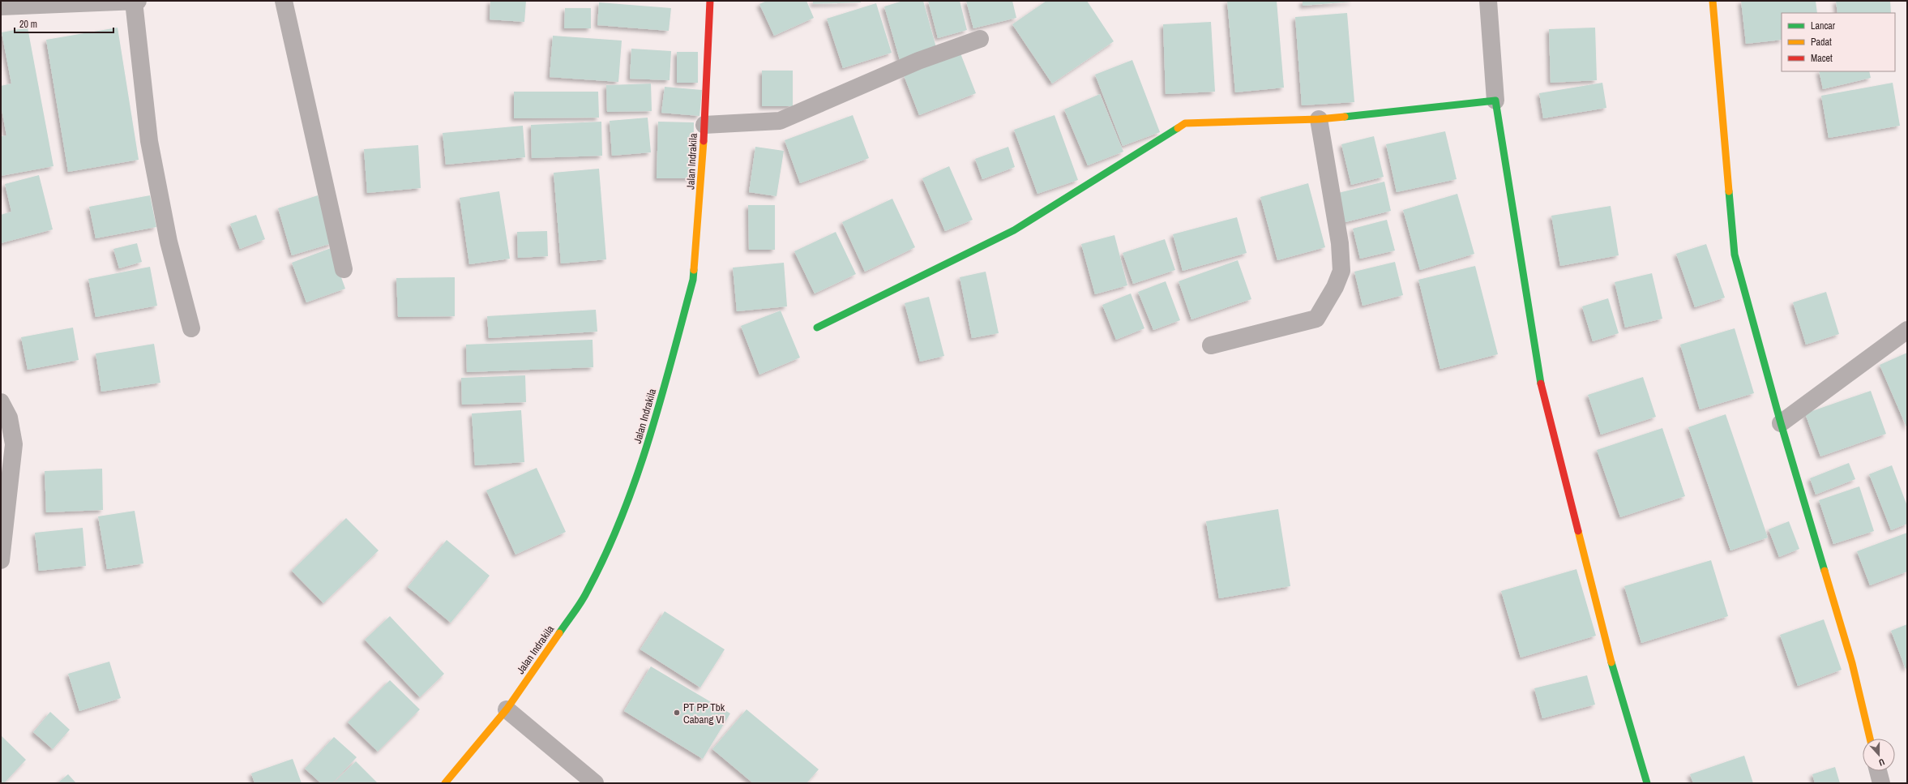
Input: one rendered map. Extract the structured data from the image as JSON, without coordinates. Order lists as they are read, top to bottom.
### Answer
{
  "streets": {
    "street": ["Jalan Indrakila"]
  },
  "places": ["PT PP Tbk Cabang VI"],
  "legend": ["Lancar", "Padat", "Macet"],
  "scale_bar": "20 m",
  "north": "bottom"
}
